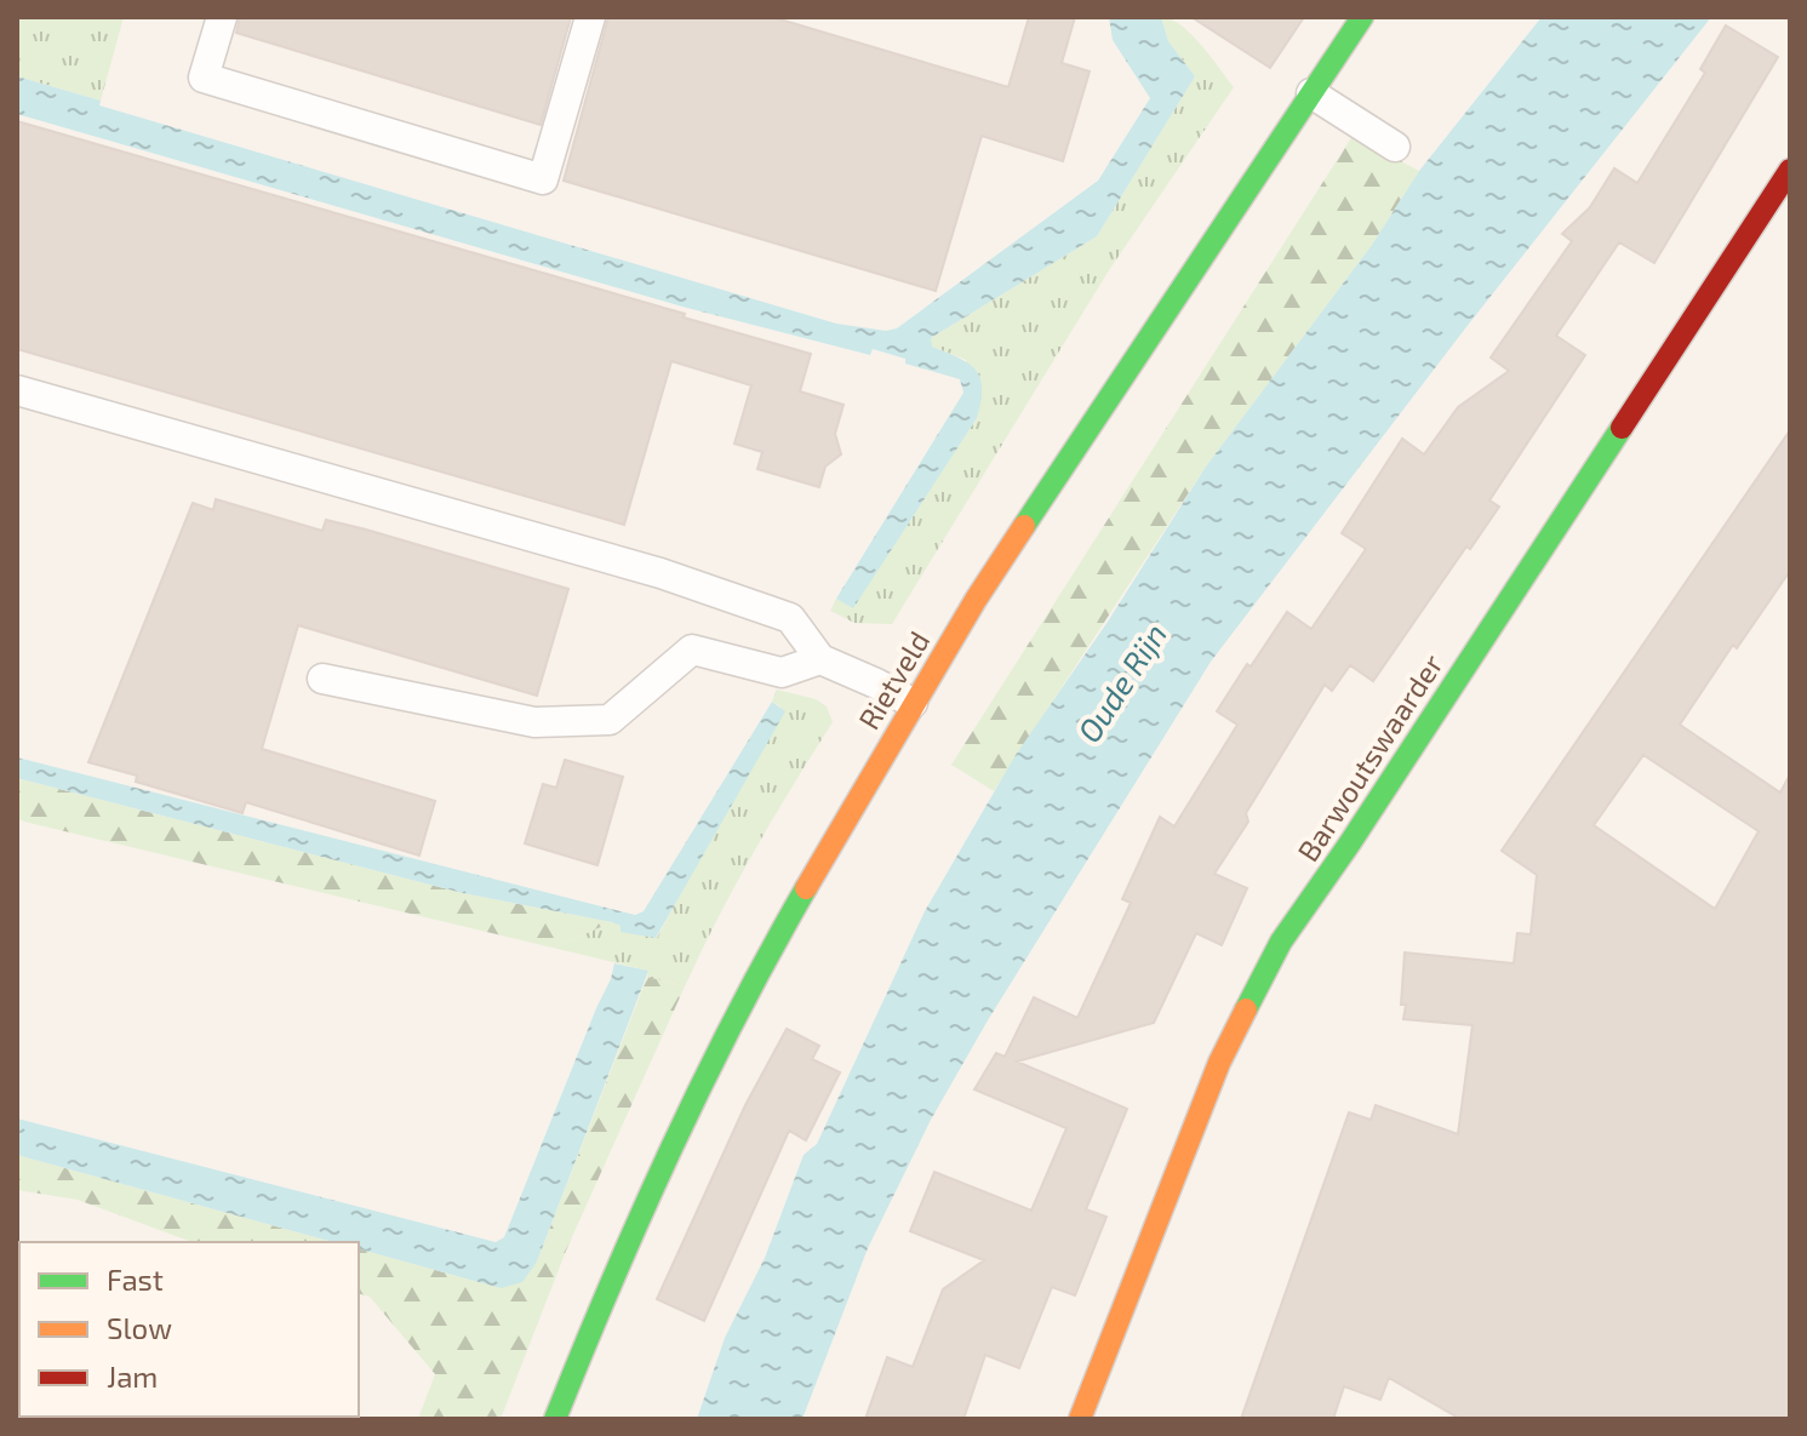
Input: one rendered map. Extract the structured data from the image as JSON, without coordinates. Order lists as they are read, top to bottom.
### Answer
{
  "streets": {
    "main road": ["Rietveld", "Barwoutswaarder"]
  },
  "water": ["Oude Rijn"],
  "legend": ["Fast", "Slow", "Jam"]
}
